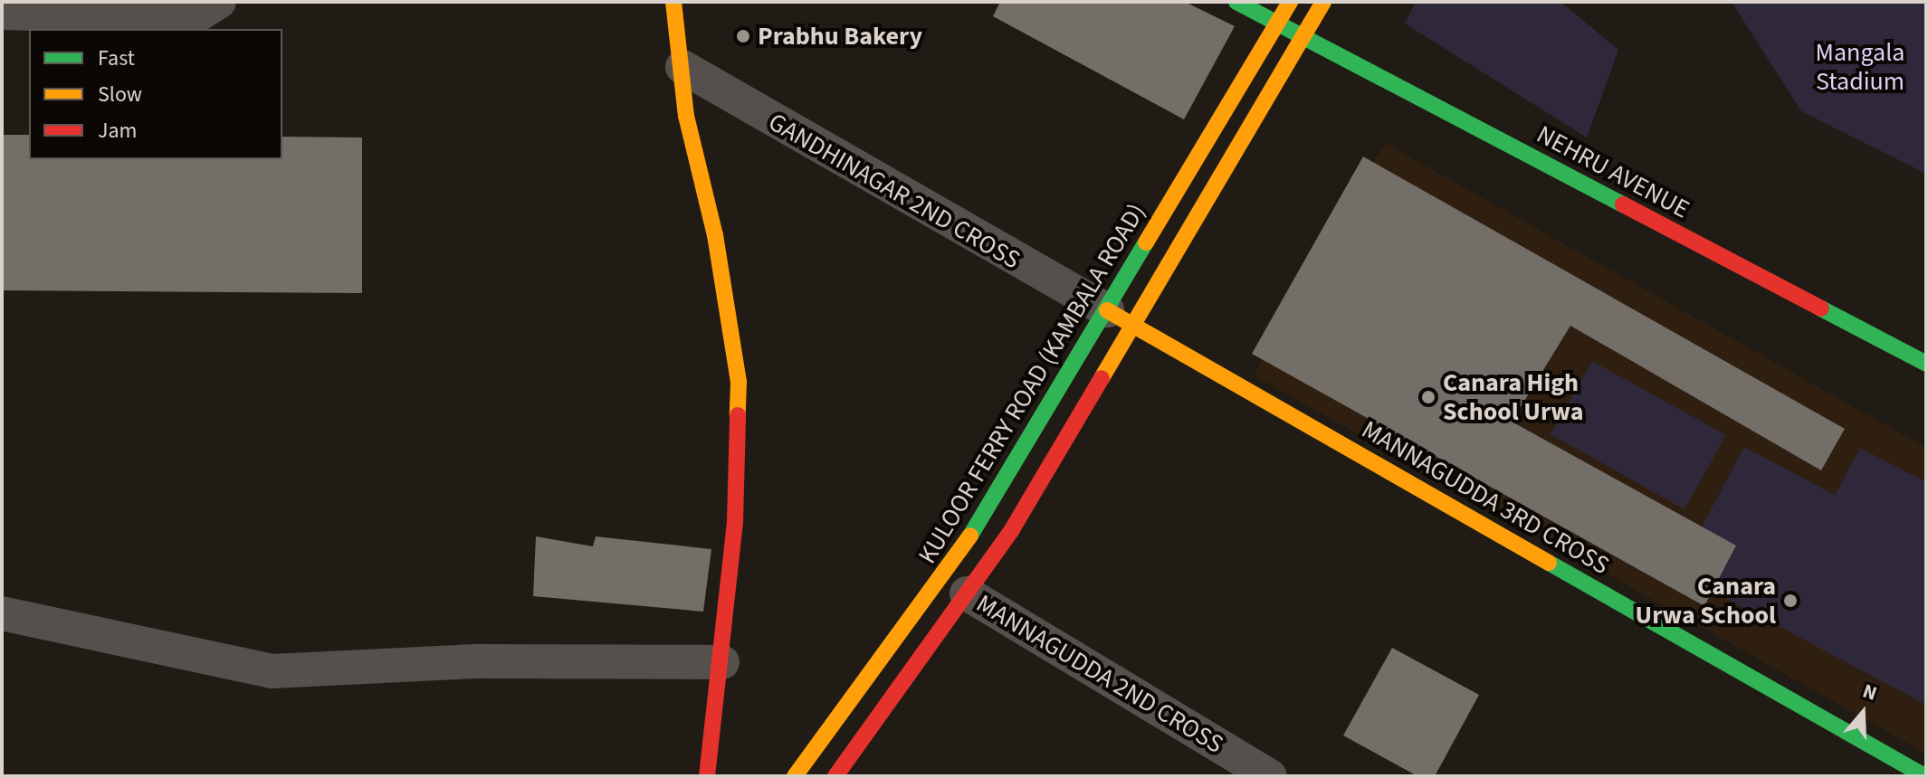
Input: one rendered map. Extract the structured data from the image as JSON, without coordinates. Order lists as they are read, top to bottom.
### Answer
{
  "streets": {
    "street": [
      "NEHRU AVENUE",
      "GANDHINAGAR 2ND CROSS",
      "KULOOR FERRY ROAD (KAMBALA ROAD)",
      "MANNAGUDDA 3RD CROSS",
      "MANNAGUDDA 2ND CROSS"
    ]
  },
  "crossings": [
    ["NEHRU AVENUE", "KULOOR FERRY ROAD (KAMBALA ROAD)"],
    ["GANDHINAGAR 2ND CROSS", "KULOOR FERRY ROAD (KAMBALA ROAD)"],
    ["GANDHINAGAR 2ND CROSS", "MANNAGUDDA 3RD CROSS"],
    ["KULOOR FERRY ROAD (KAMBALA ROAD)", "MANNAGUDDA 3RD CROSS"],
    ["KULOOR FERRY ROAD (KAMBALA ROAD)", "MANNAGUDDA 2ND CROSS"]
  ],
  "parks": ["Mangala Stadium"],
  "places": ["Prabhu Bakery", "Canara High School Urwa", "Canara Urwa School"],
  "legend": ["Fast", "Slow", "Jam"],
  "north": "top"
}
